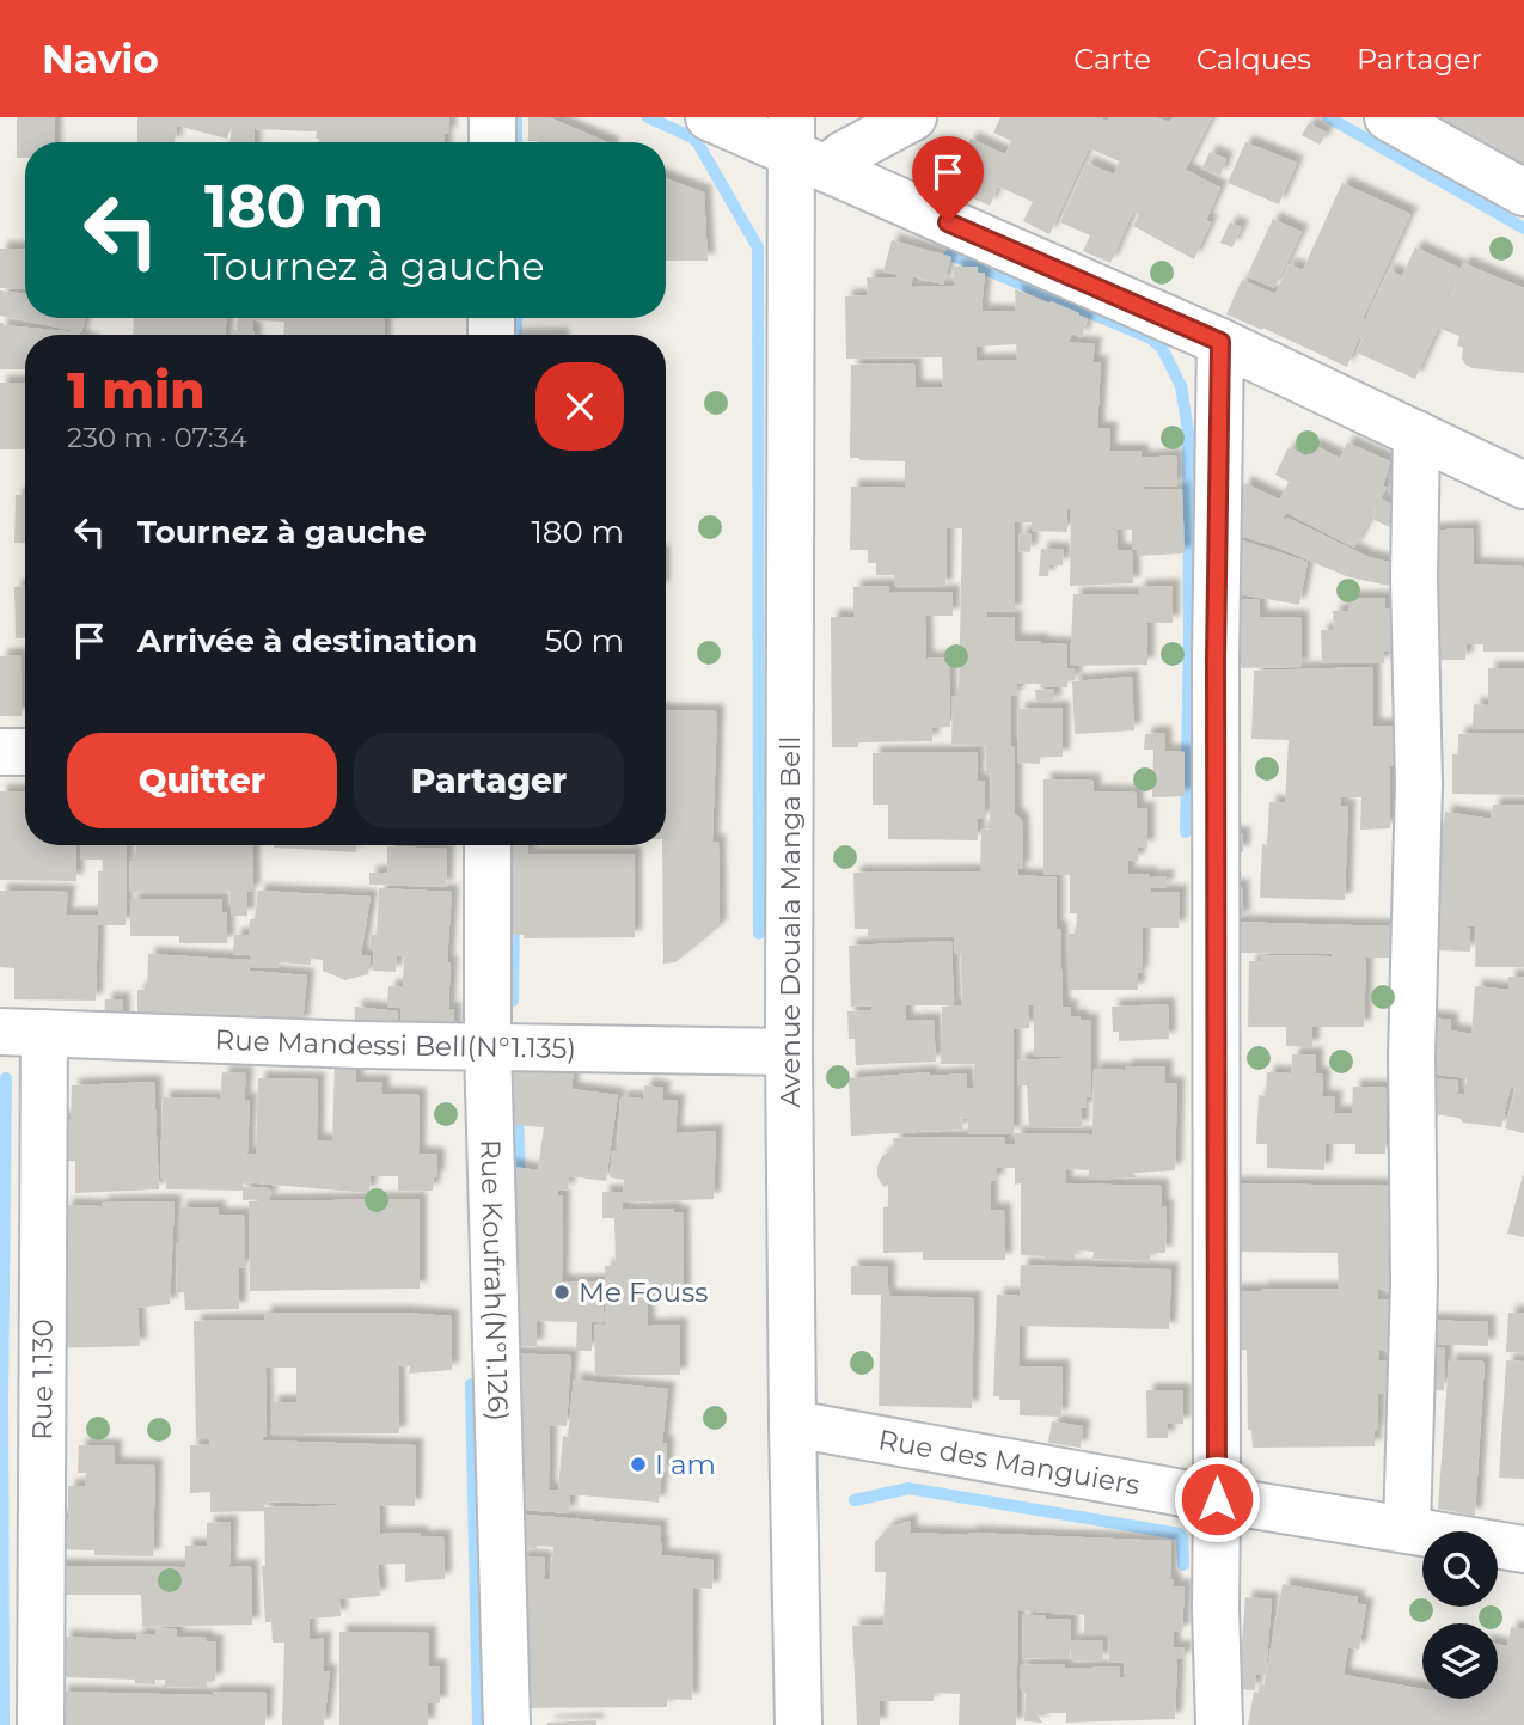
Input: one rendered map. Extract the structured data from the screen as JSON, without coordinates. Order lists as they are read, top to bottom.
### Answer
{
  "streets": {
    "street": [
      "Avenue Douala Manga Bell",
      "Rue Mandessi Bell(N°1.135)",
      "Rue Koufrah(N°1.126)",
      "Rue 1.130",
      "Rue des Manguiers"
    ]
  },
  "crossings": [
    ["Avenue Douala Manga Bell", "Rue Mandessi Bell(N°1.135)"],
    ["Avenue Douala Manga Bell", "Rue des Manguiers"],
    ["Rue Mandessi Bell(N°1.135)", "Rue Koufrah(N°1.126)"],
    ["Rue Mandessi Bell(N°1.135)", "Rue 1.130"]
  ],
  "places": ["Me Fouss", "I am"],
  "page": {
    "header": "Navio",
    "nav": ["Carte", "Calques", "Partager"],
    "turn": ["180 m", "Tournez à gauche"],
    "heading": ["1 min", "230 m · 07:34"],
    "list": [
      {
        "name": "Tournez à gauche",
        "value": "180 m"
      },
      {
        "name": "Arrivée à destination",
        "value": "50 m"
      }
    ],
    "buttons": ["Quitter", "Partager"]
  }
}
